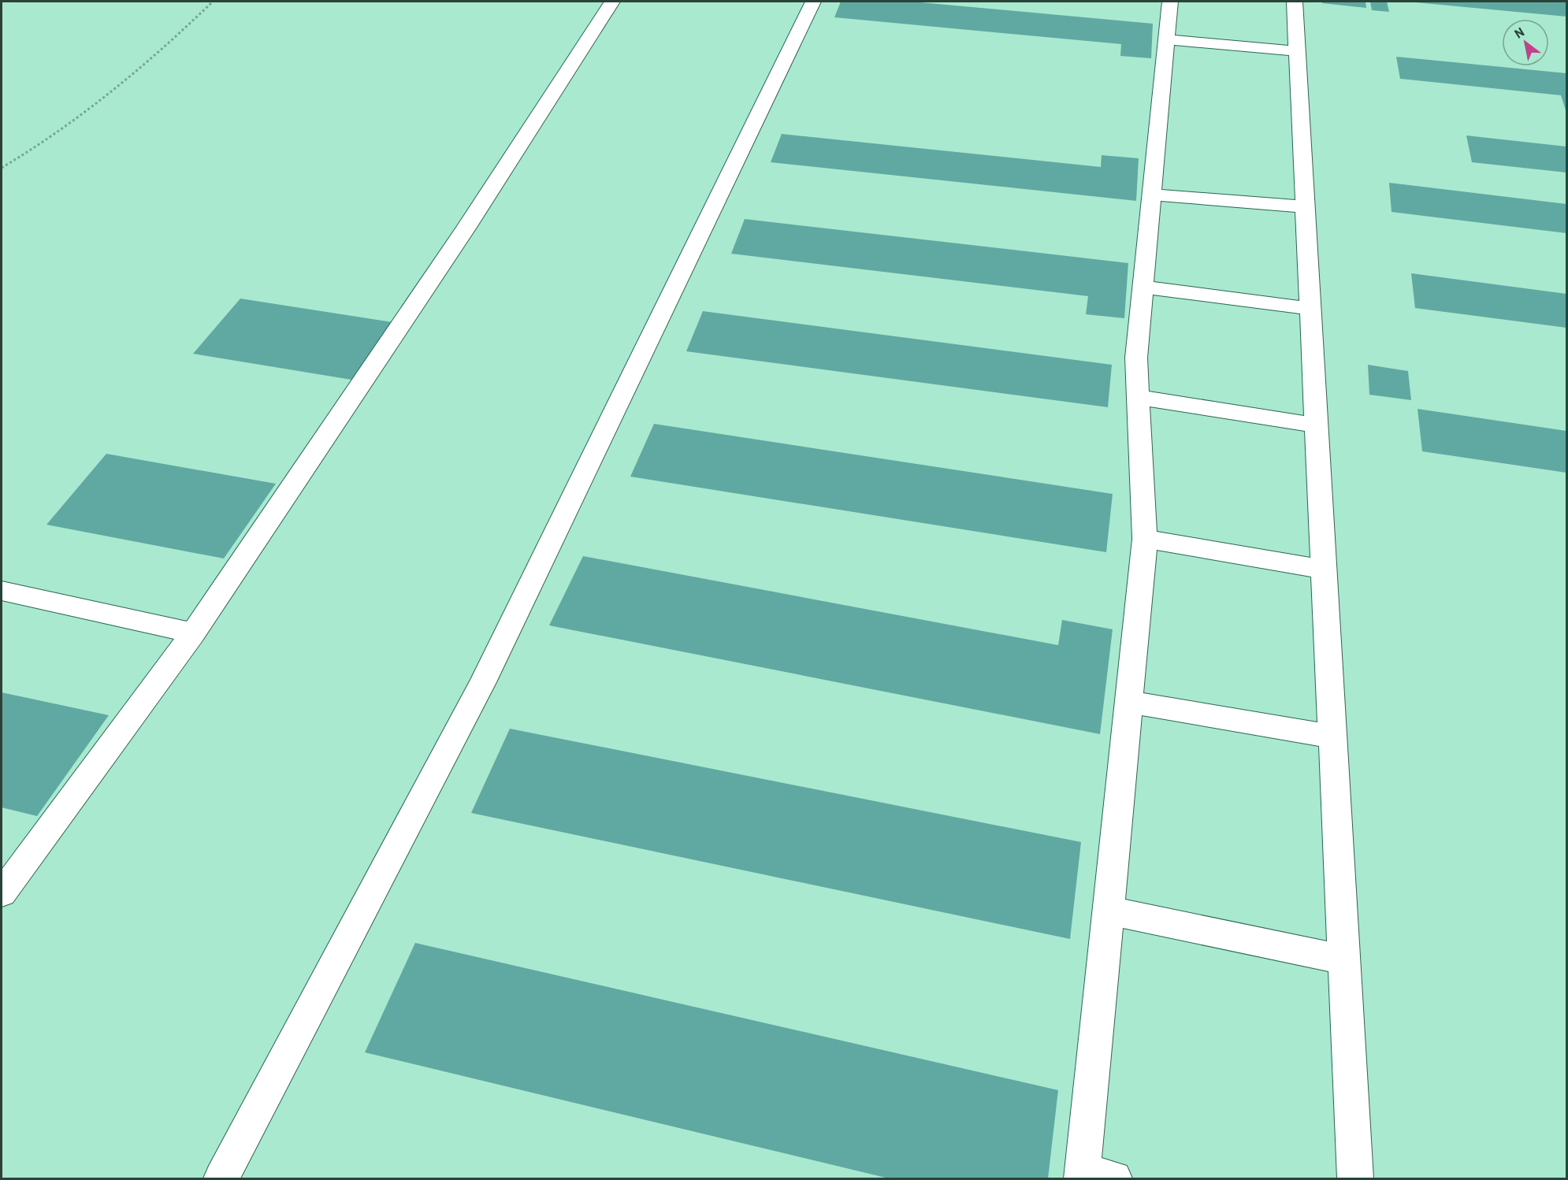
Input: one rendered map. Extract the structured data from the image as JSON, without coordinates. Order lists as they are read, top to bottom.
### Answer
{
  "north": "top left"
}
